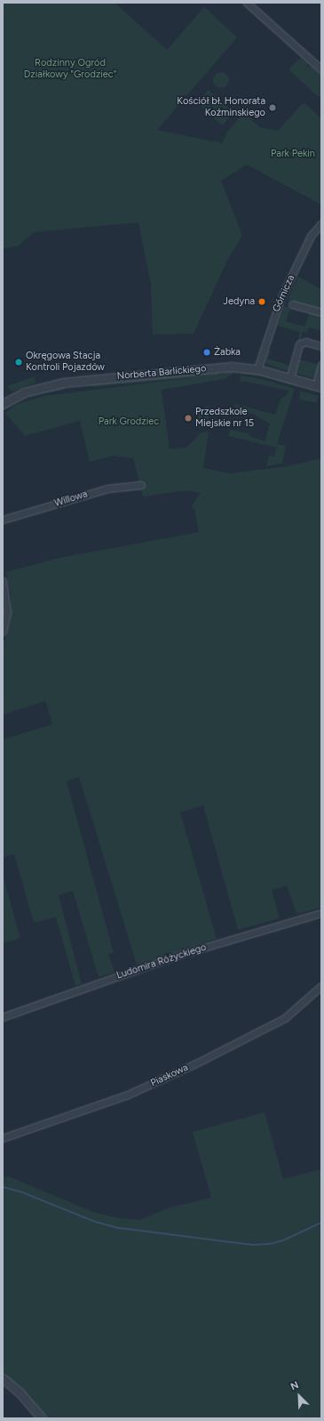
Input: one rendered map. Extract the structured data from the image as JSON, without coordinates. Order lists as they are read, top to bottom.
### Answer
{
  "streets": {
    "street": [
      "Górnicza",
      "Norberta Barlickiego",
      "Willowa",
      "Ludomira Różyckiego",
      "Piaskowa"
    ]
  },
  "crossings": [
    ["Górnicza", "Norberta Barlickiego"]
  ],
  "parks": ["Rodzinny Ogród Działkowy \"Grodziec\"", "Park Pekin", "Park Grodziec"],
  "places": [
    "Kościół bł. Honorata Koźminskiego",
    "Jedyna",
    "Żabka",
    "Okręgowa Stacja Kontroli Pojazdów",
    "Przedszkole Miejskie nr 15"
  ],
  "north": "top left"
}
